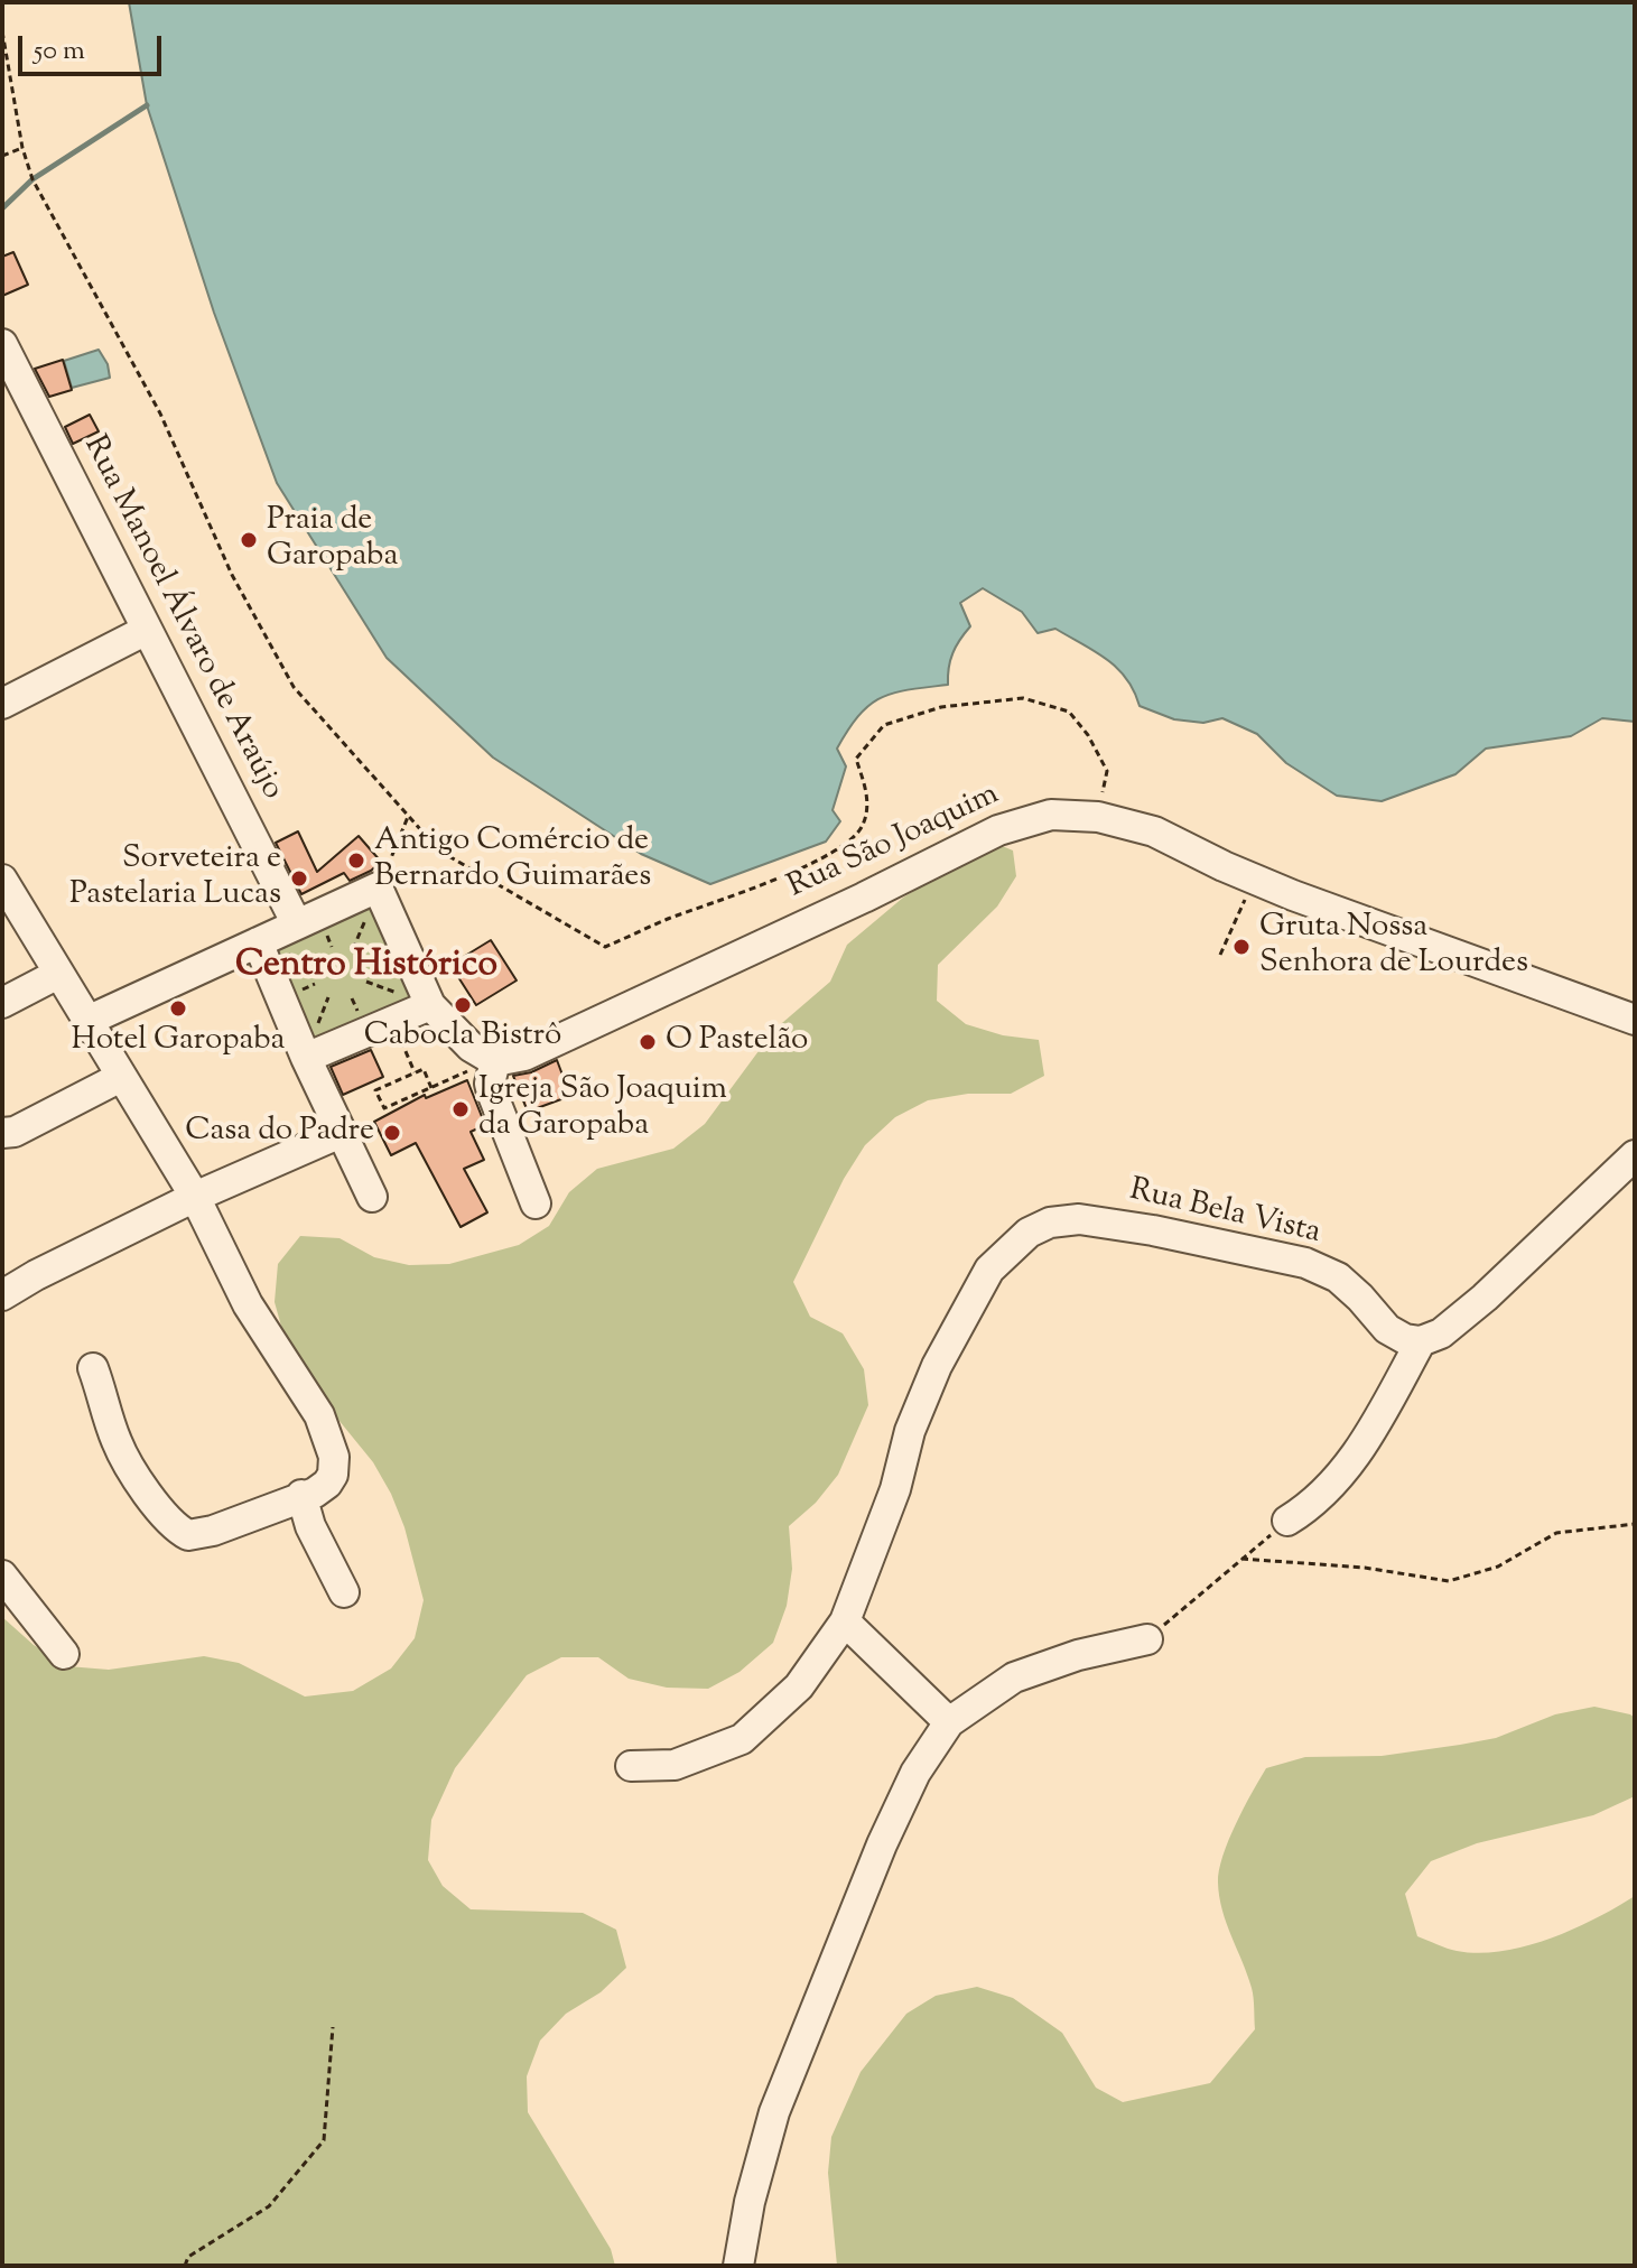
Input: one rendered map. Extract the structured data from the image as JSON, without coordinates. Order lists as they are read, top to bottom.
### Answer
{
  "streets": {
    "street": ["Rua Manoel Álvaro de Araújo", "Rua São Joaquim", "Rua Bela Vista"]
  },
  "districts": ["Centro Histórico"],
  "places": [
    "Praia de Garopaba",
    "Antigo Comércio de Bernardo Guimarães",
    "Sorveteira e Pastelaria Lucas",
    "Gruta Nossa Senhora de Lourdes",
    "Cabocla Bistrô",
    "Hotel Garopaba",
    "O Pastelão",
    "Igreja São Joaquim da Garopaba",
    "Casa do Padre"
  ],
  "scale_bar": "50 m"
}
